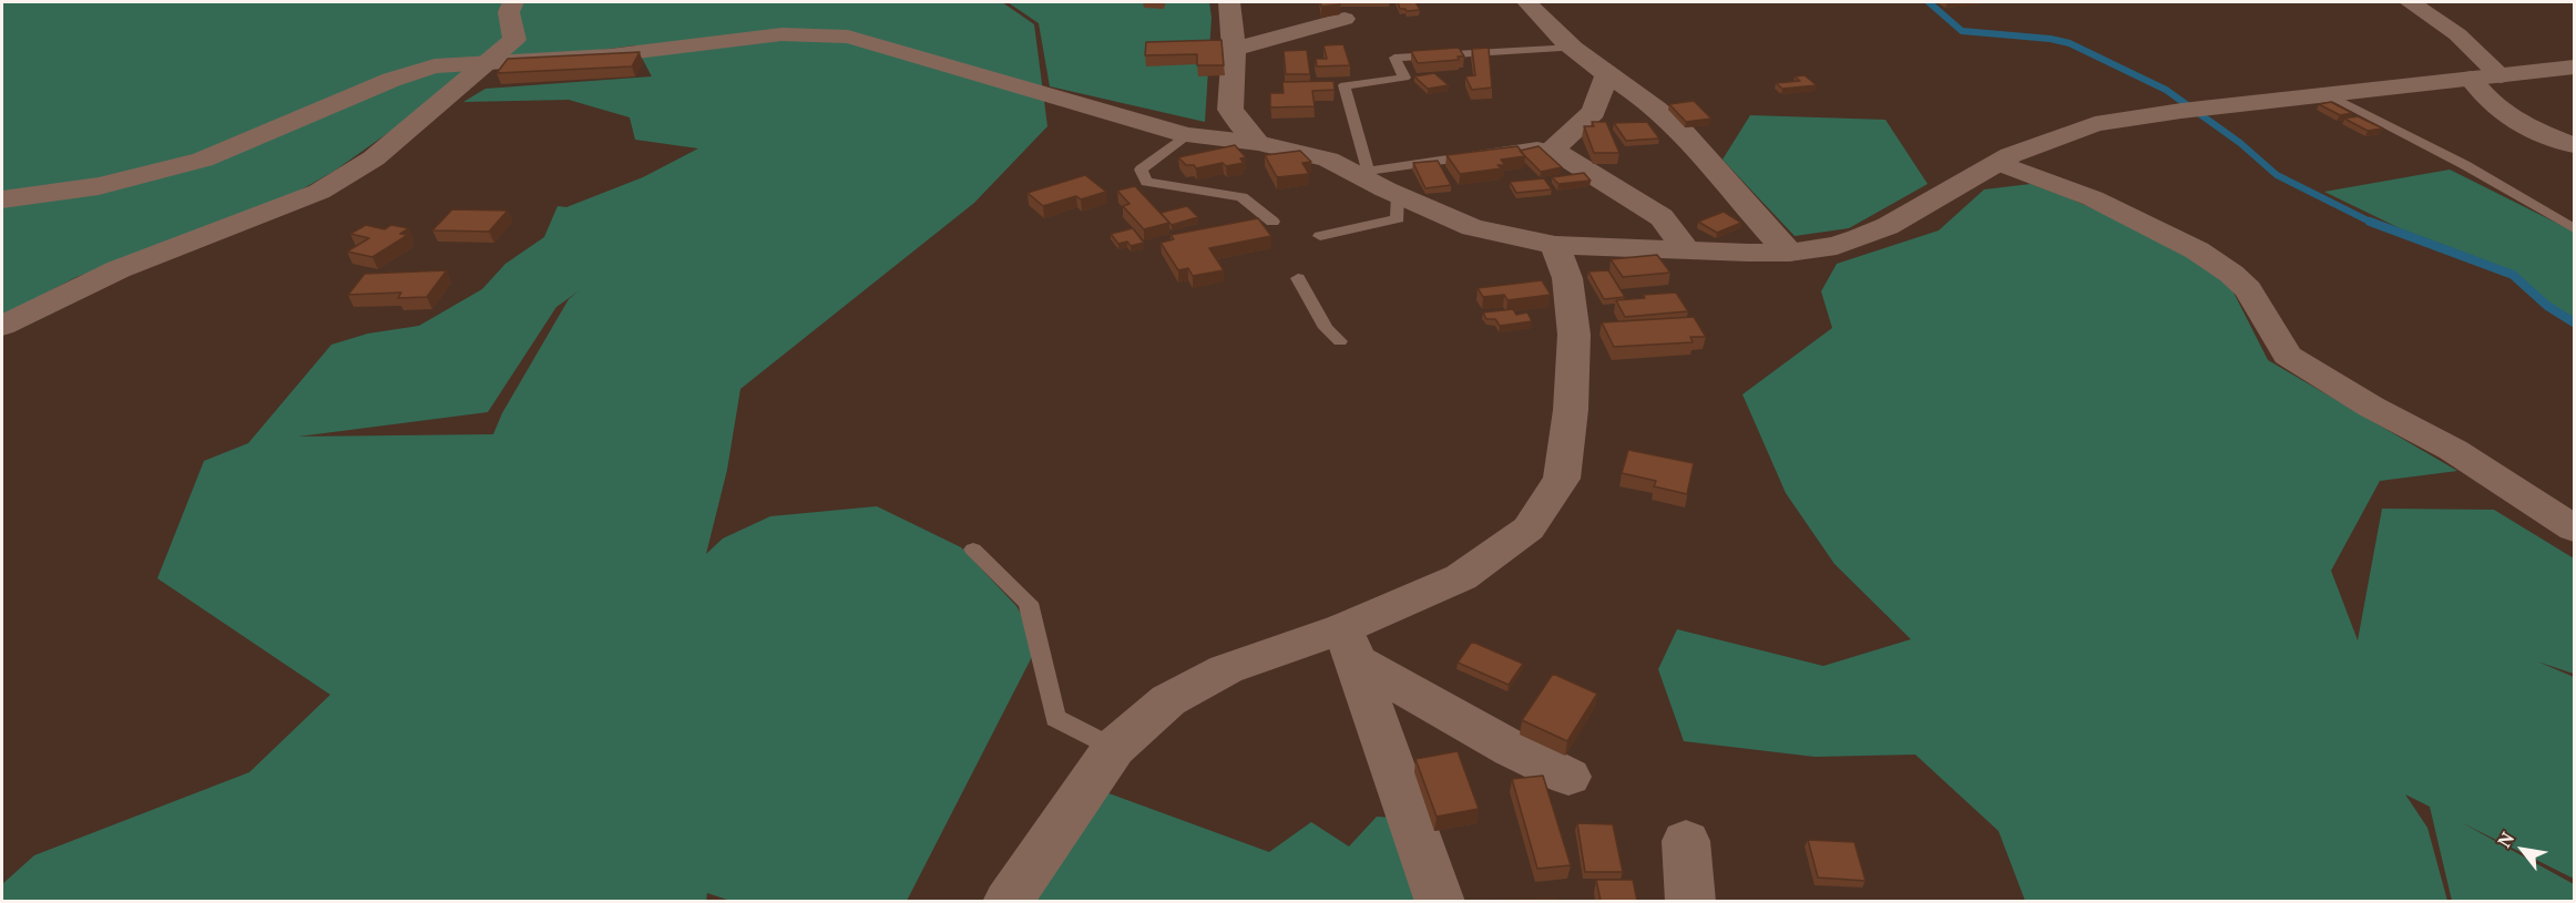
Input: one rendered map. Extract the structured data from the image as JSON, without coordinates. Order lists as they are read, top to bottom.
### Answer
{
  "north": "top left"
}
